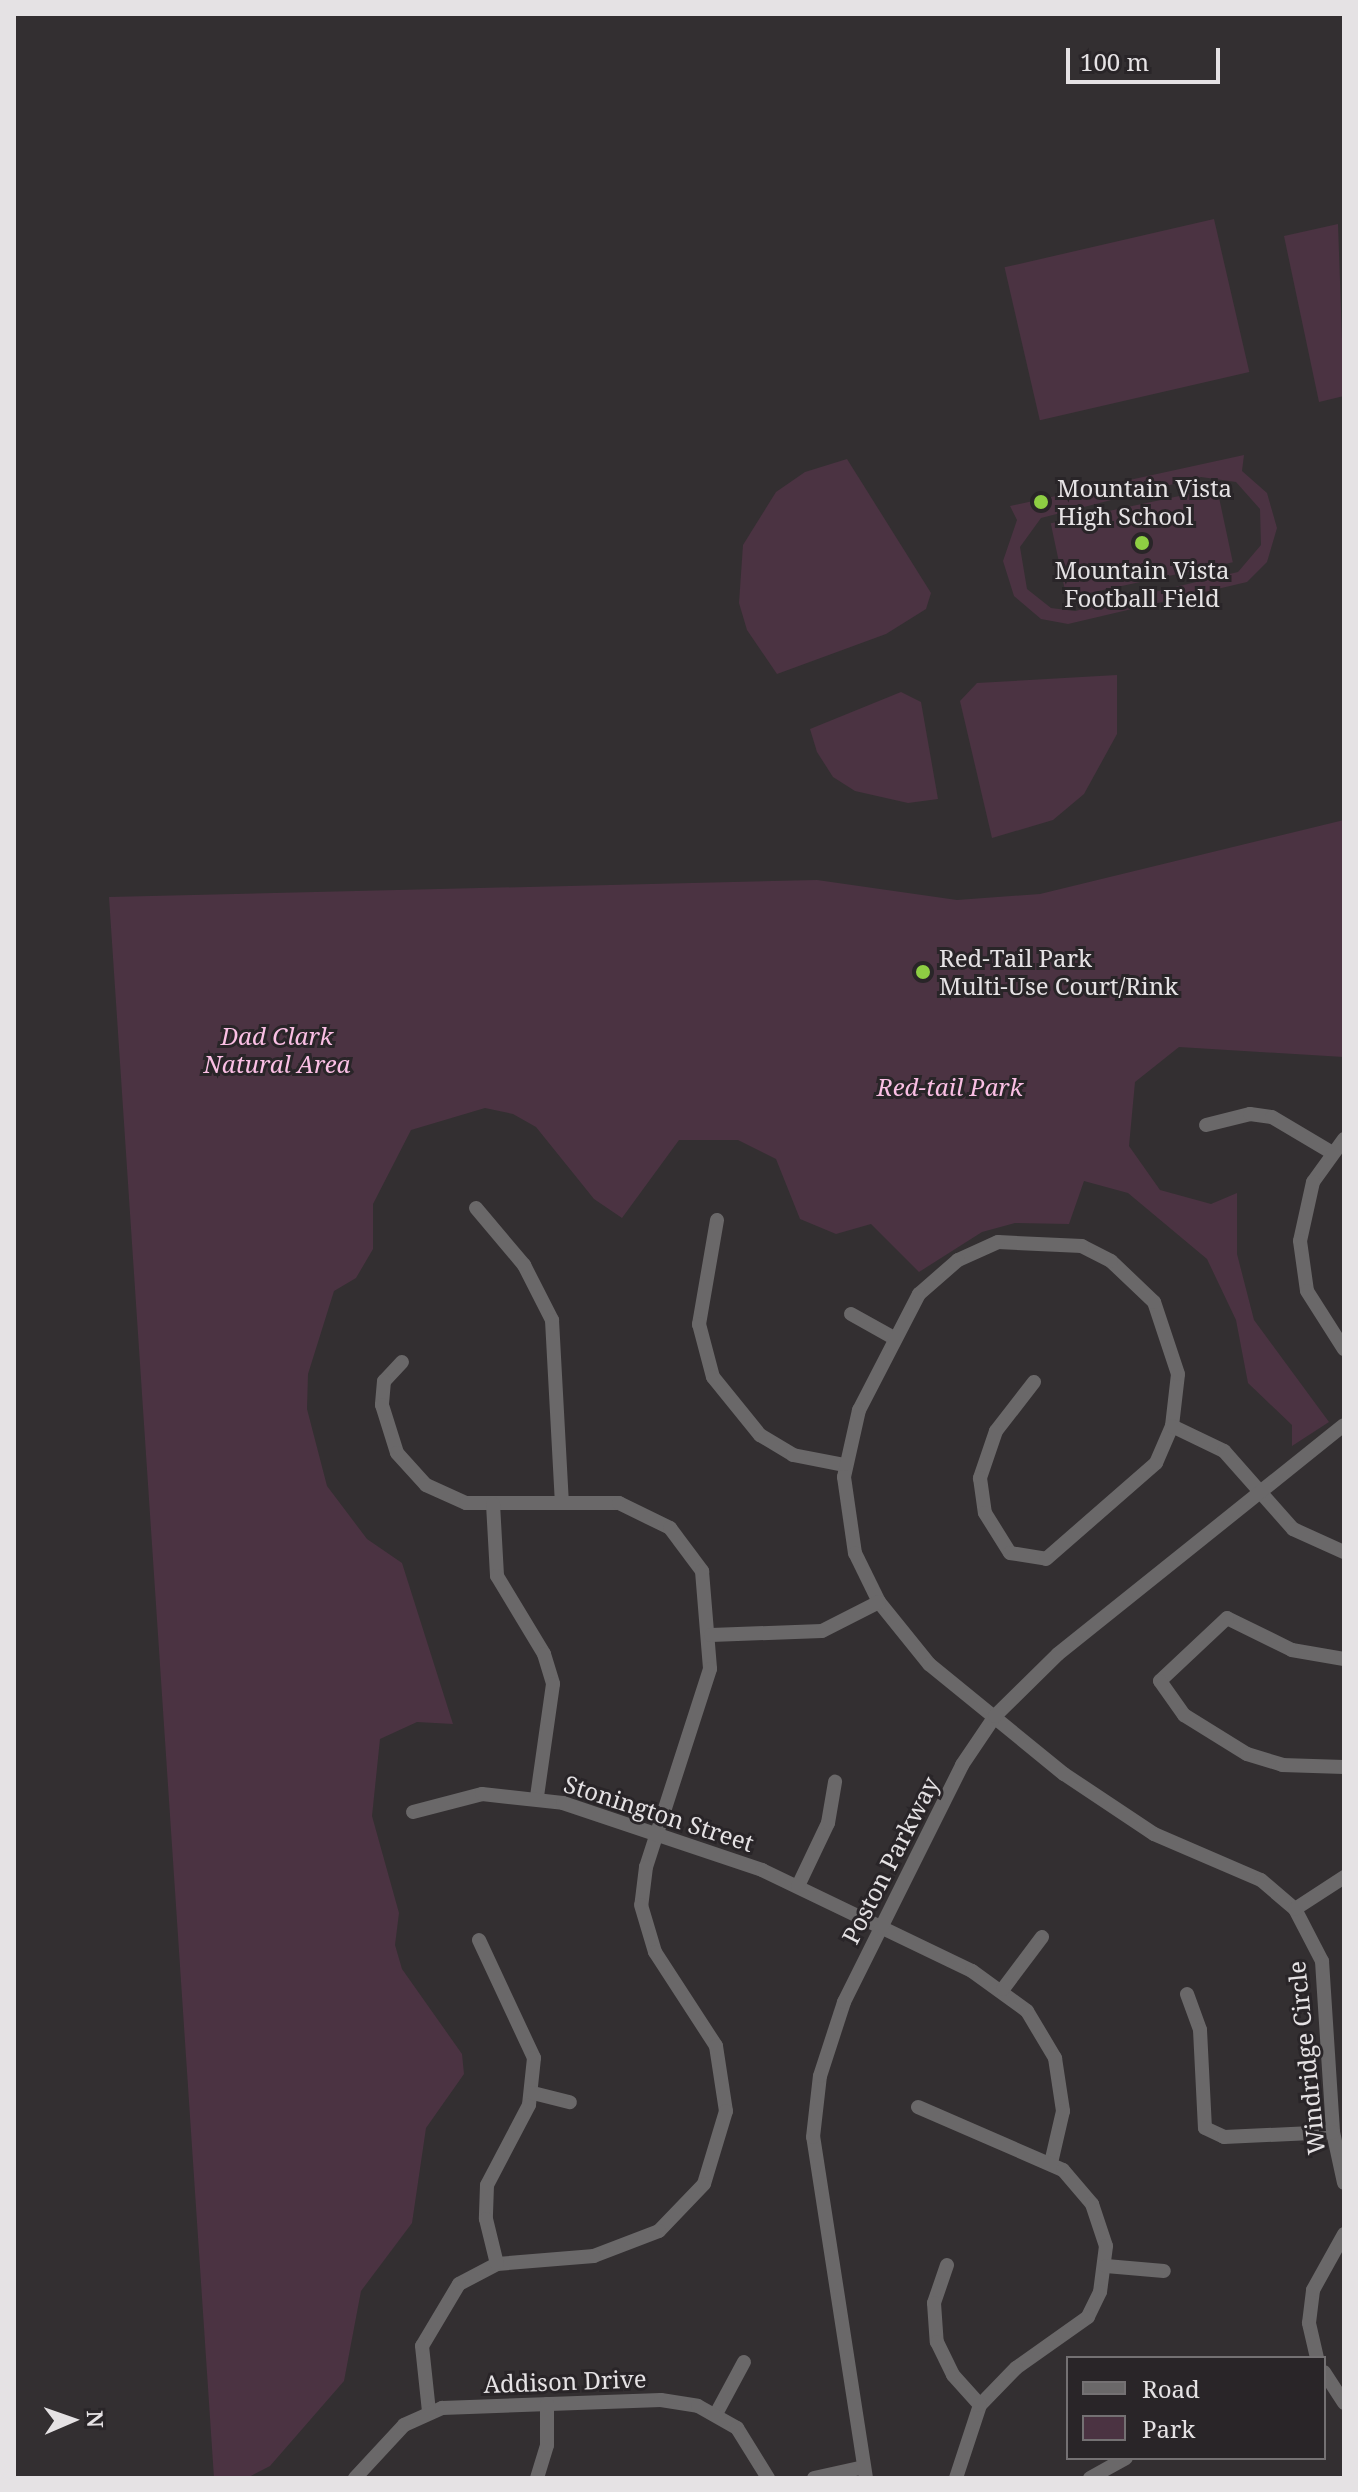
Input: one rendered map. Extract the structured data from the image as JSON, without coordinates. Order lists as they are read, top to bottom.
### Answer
{
  "streets": {
    "street": [
      "Stonington Street",
      "Poston Parkway",
      "Windridge Circle",
      "Addison Drive"
    ]
  },
  "crossings": [
    ["Stonington Street", "Poston Parkway"],
    ["Poston Parkway", "Windridge Circle"]
  ],
  "parks": ["Dad Clark Natural Area", "Red-tail Park"],
  "places": ["Mountain Vista High School", "Mountain Vista Football Field", "Red-Tail Park Multi-Use Court/Rink"],
  "legend": ["Road", "Park"],
  "scale_bar": "100 m",
  "north": "right"
}
